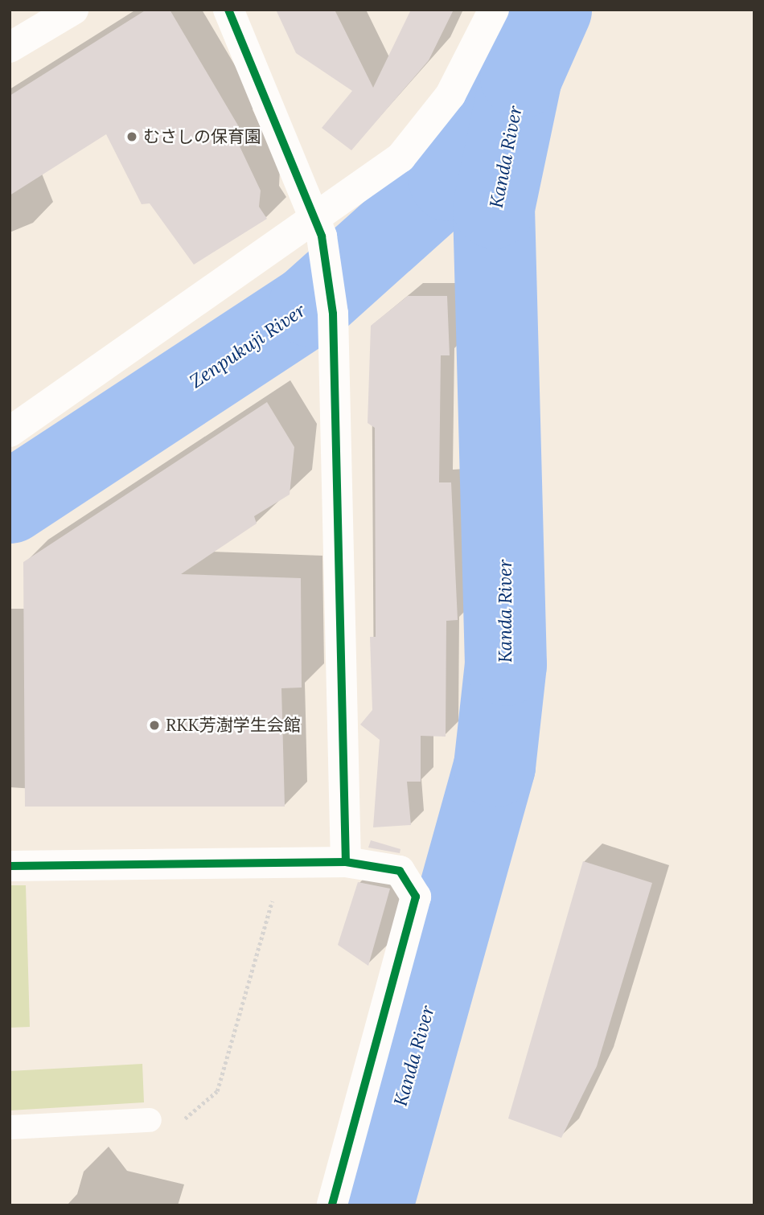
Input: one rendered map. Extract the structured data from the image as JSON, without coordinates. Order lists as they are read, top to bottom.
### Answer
{
  "water": ["Kanda River", "Zenpukuji River"],
  "places": ["むさしの保育園", "RKK芳澍学生会館"]
}
